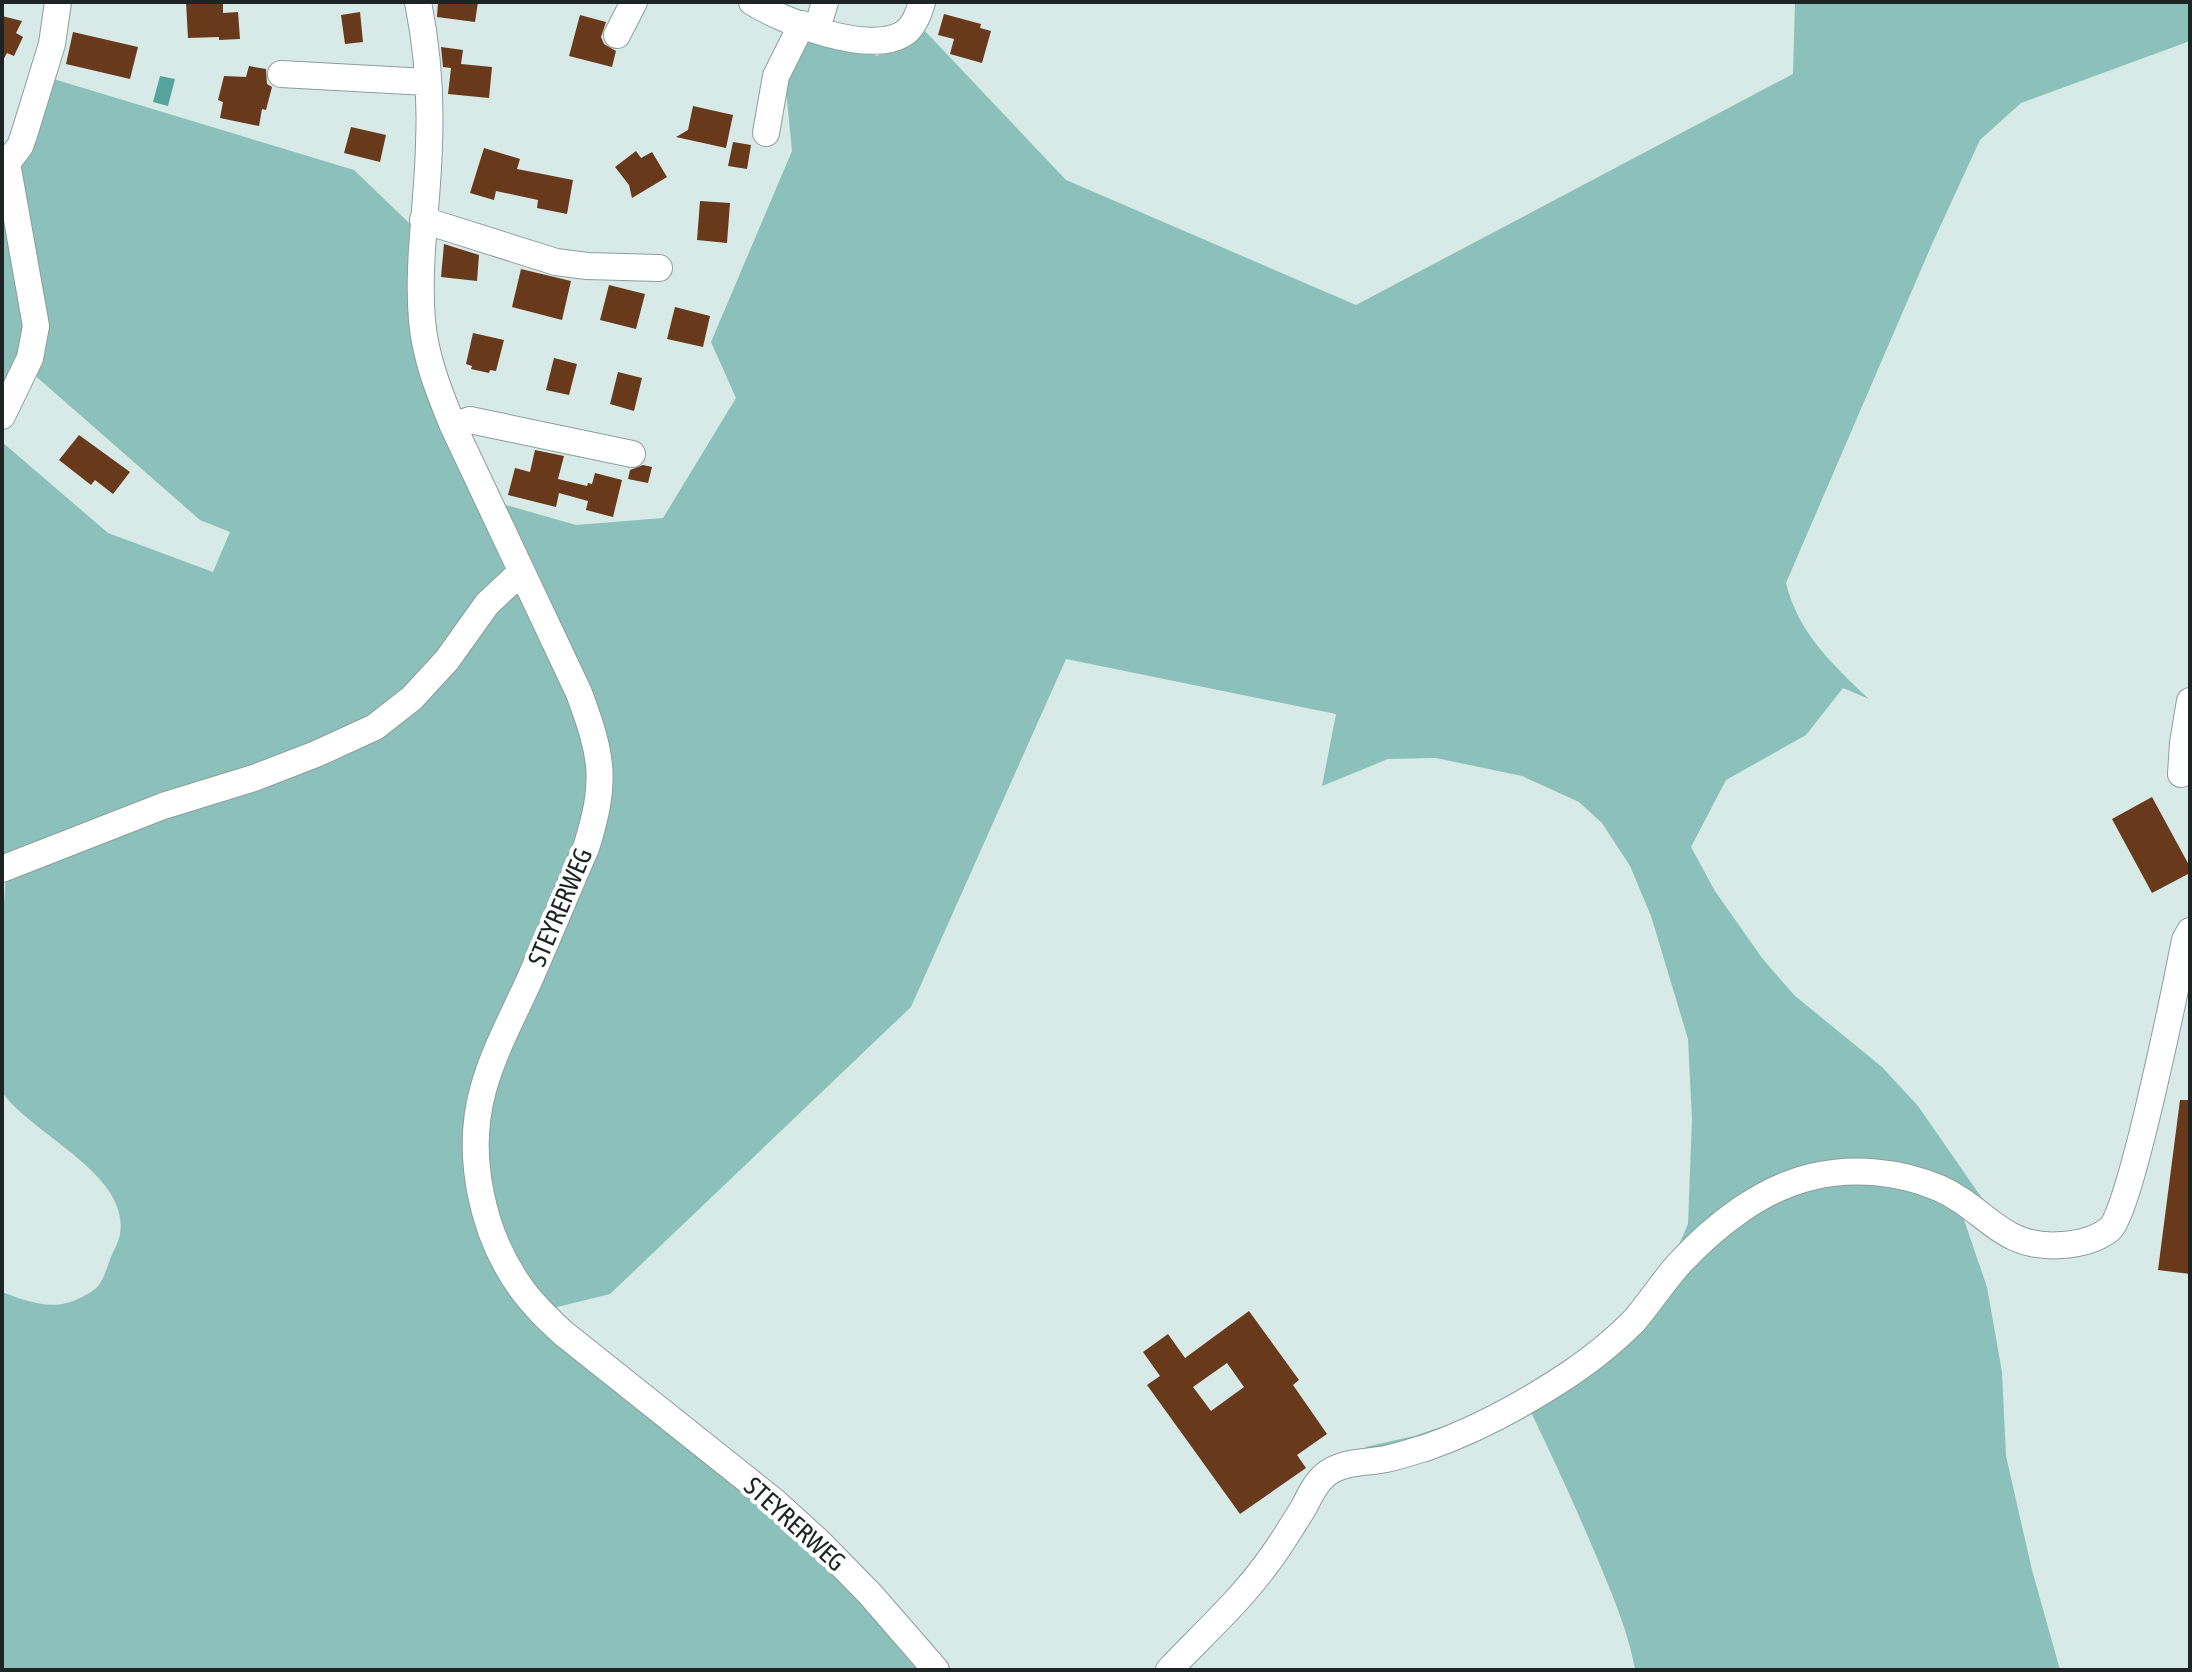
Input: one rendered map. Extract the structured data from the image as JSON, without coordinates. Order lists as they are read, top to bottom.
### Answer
{
  "streets": {
    "street": ["STEYRERWEG"]
  }
}
